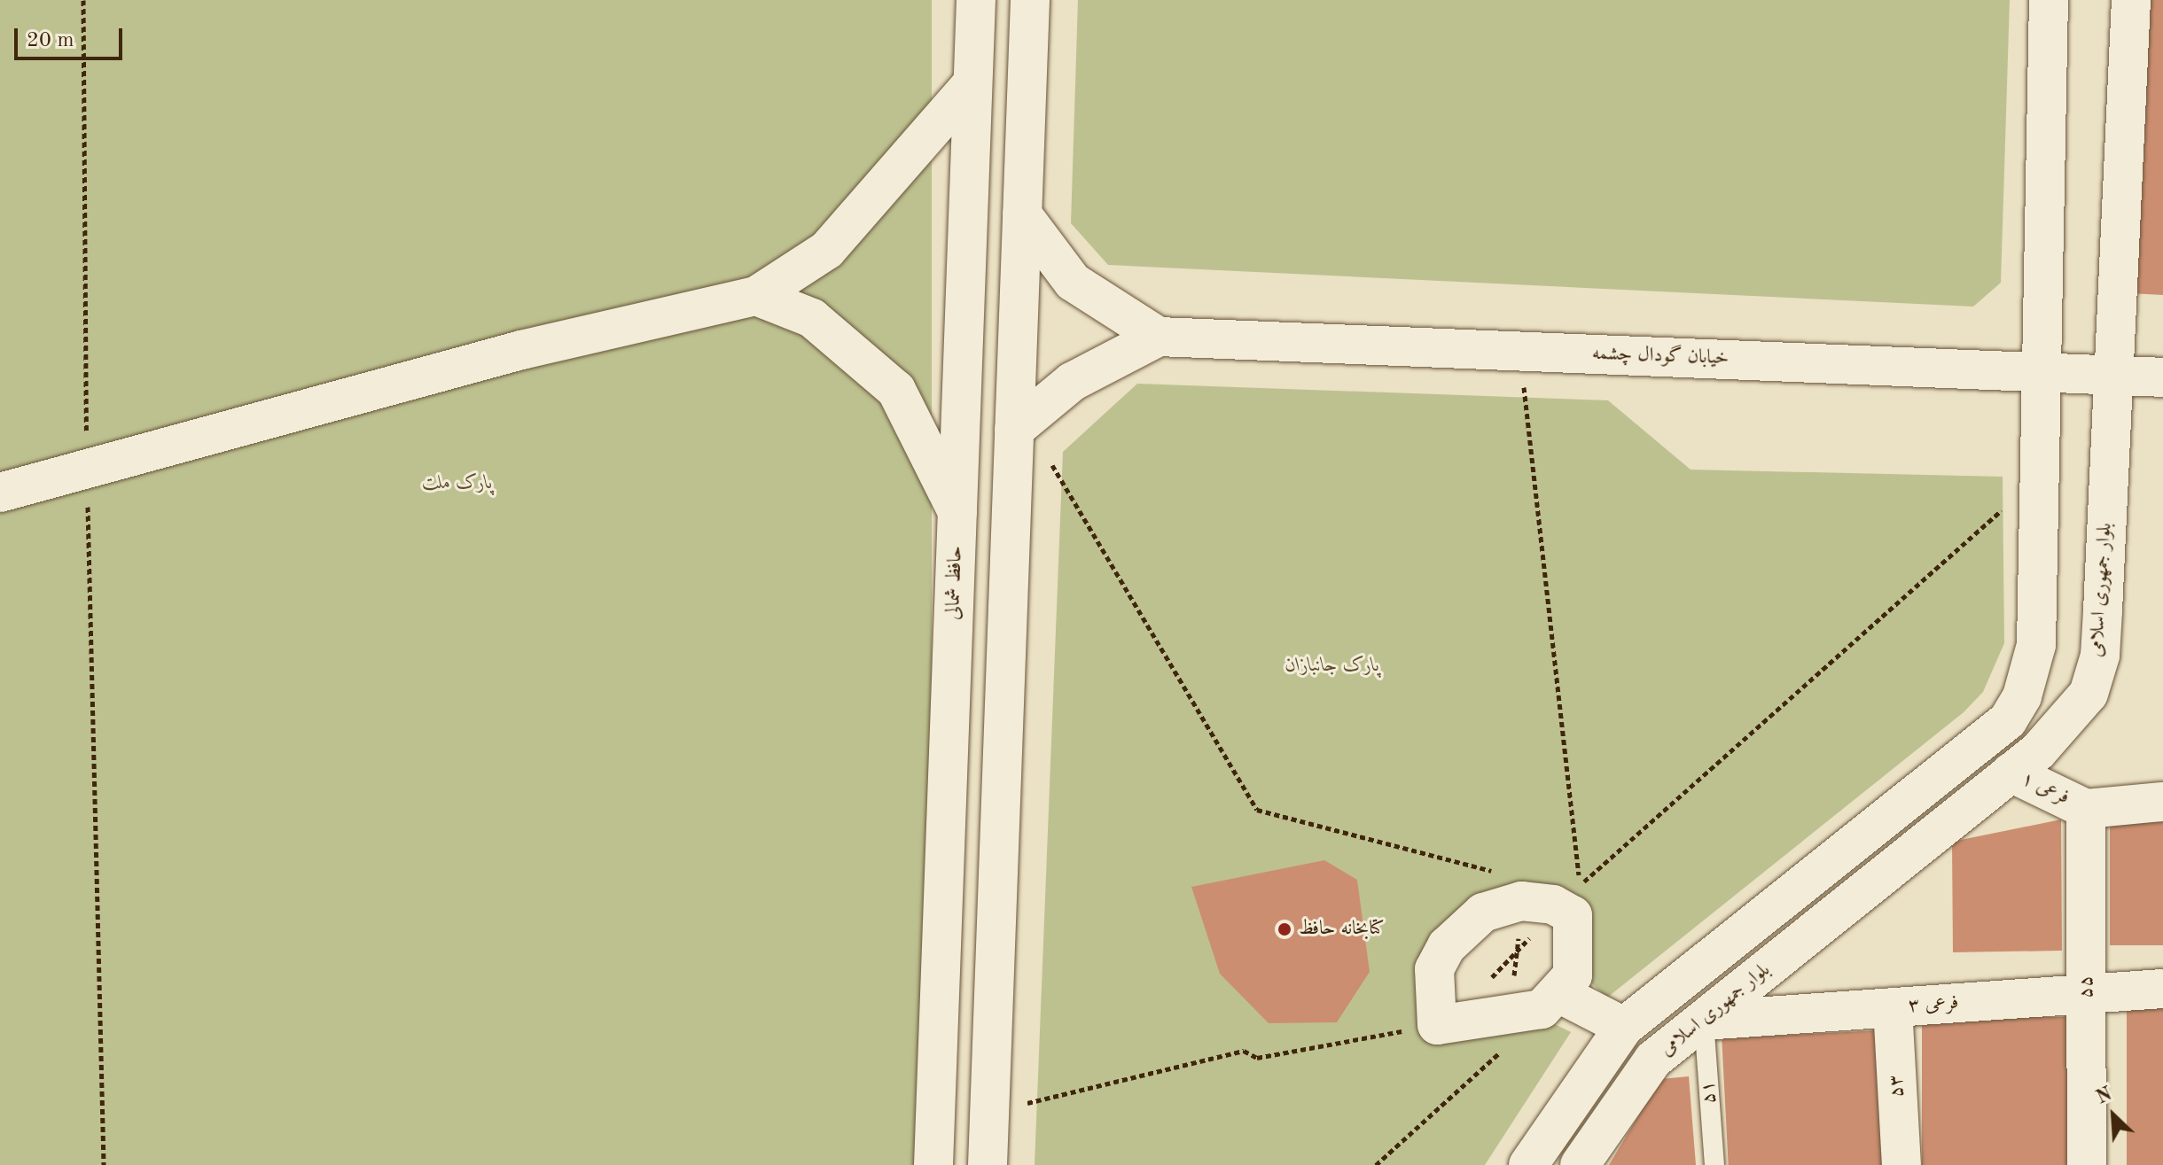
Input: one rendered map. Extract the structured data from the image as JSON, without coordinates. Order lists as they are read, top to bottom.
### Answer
{
  "streets": {
    "main road": [
      "خیابان گودال چشمه",
      "حافظ شمالی",
      "بلوار جمهوری اسلامی",
      "فرعی ۱",
      "۵۵",
      "فرعی ۳",
      "۵۳"
    ],
    "lane": ["۵۱"]
  },
  "crossings": [
    ["خیابان گودال چشمه", "بلوار جمهوری اسلامی"],
    ["بلوار جمهوری اسلامی", "فرعی ۱"],
    ["بلوار جمهوری اسلامی", "فرعی ۳"],
    ["بلوار جمهوری اسلامی", "۵۱"],
    ["فرعی ۱", "۵۵"],
    ["۵۵", "فرعی ۳"],
    ["فرعی ۳", "۵۳"],
    ["فرعی ۳", "۵۱"]
  ],
  "parks": ["پارک ملت", "پارک جانبازان"],
  "places": ["کتابخانه حافظ"],
  "scale_bar": "20 m",
  "north": "top left"
}
